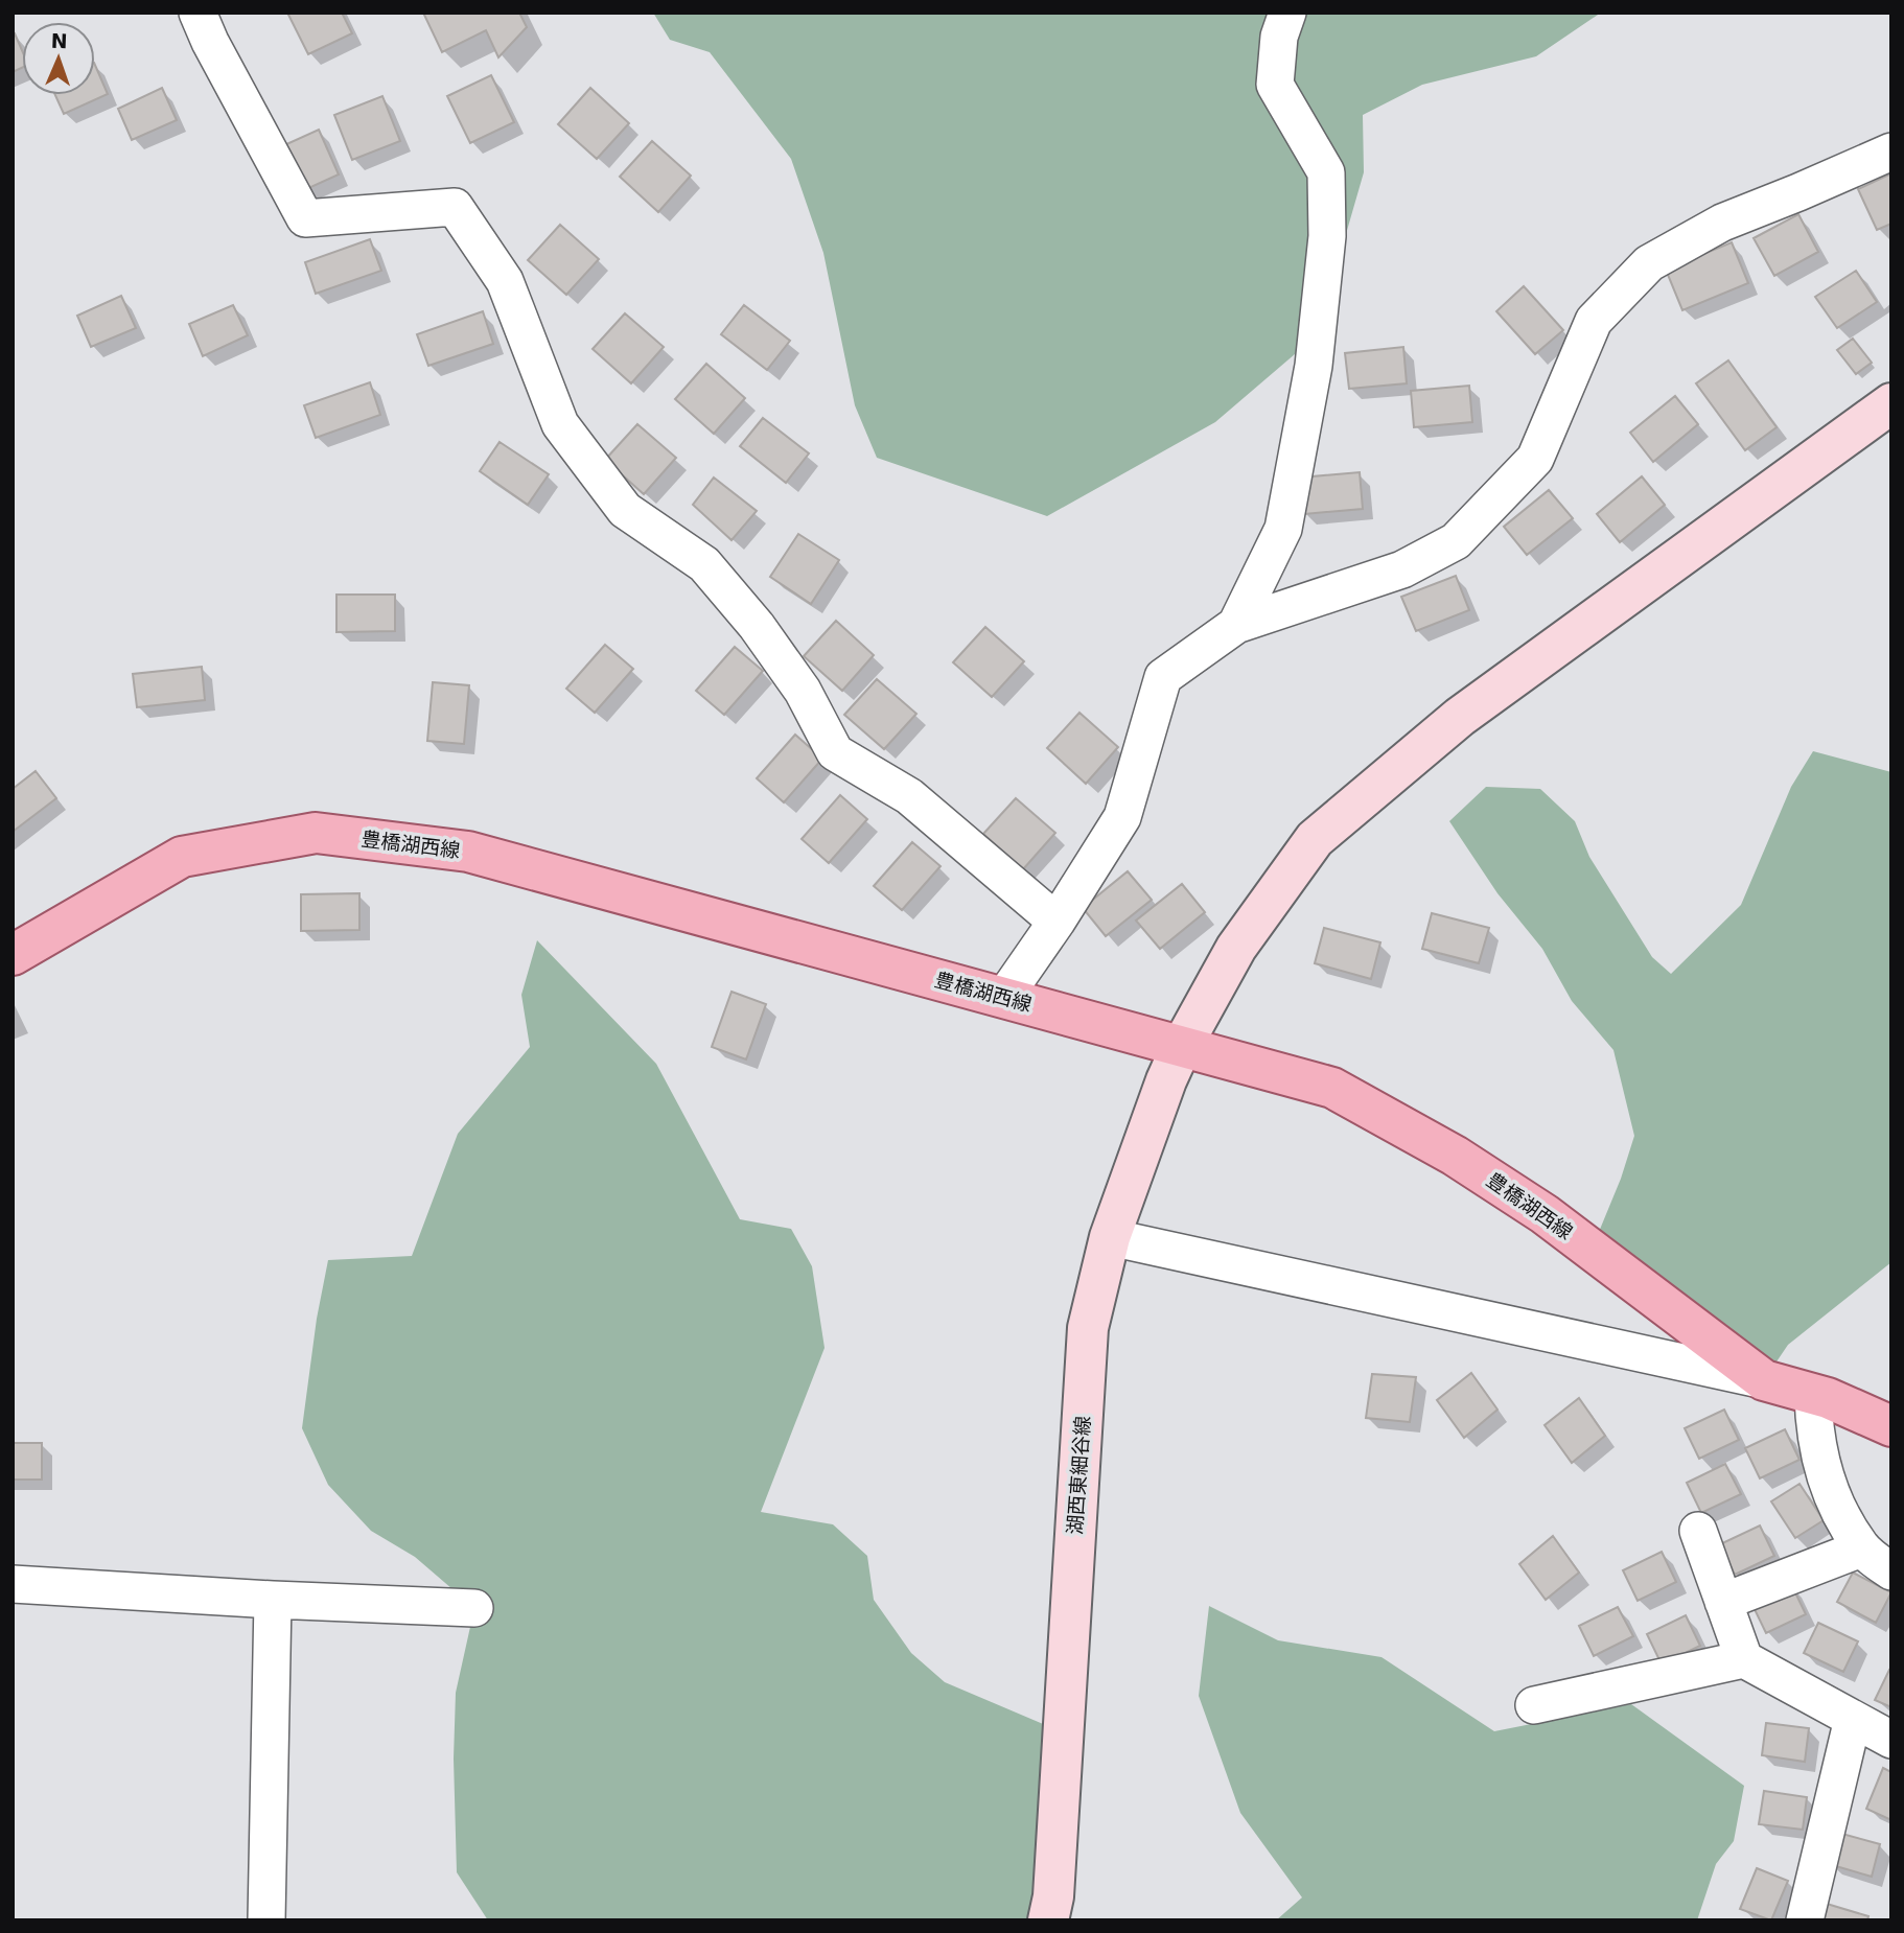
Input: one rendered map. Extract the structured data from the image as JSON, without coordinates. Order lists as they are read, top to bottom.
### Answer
{
  "streets": {
    "main road": ["豊橋湖西線"],
    "street": ["湖西東細谷線"]
  },
  "crossings": [
    ["豊橋湖西線", "湖西東細谷線"]
  ],
  "north": "top"
}
